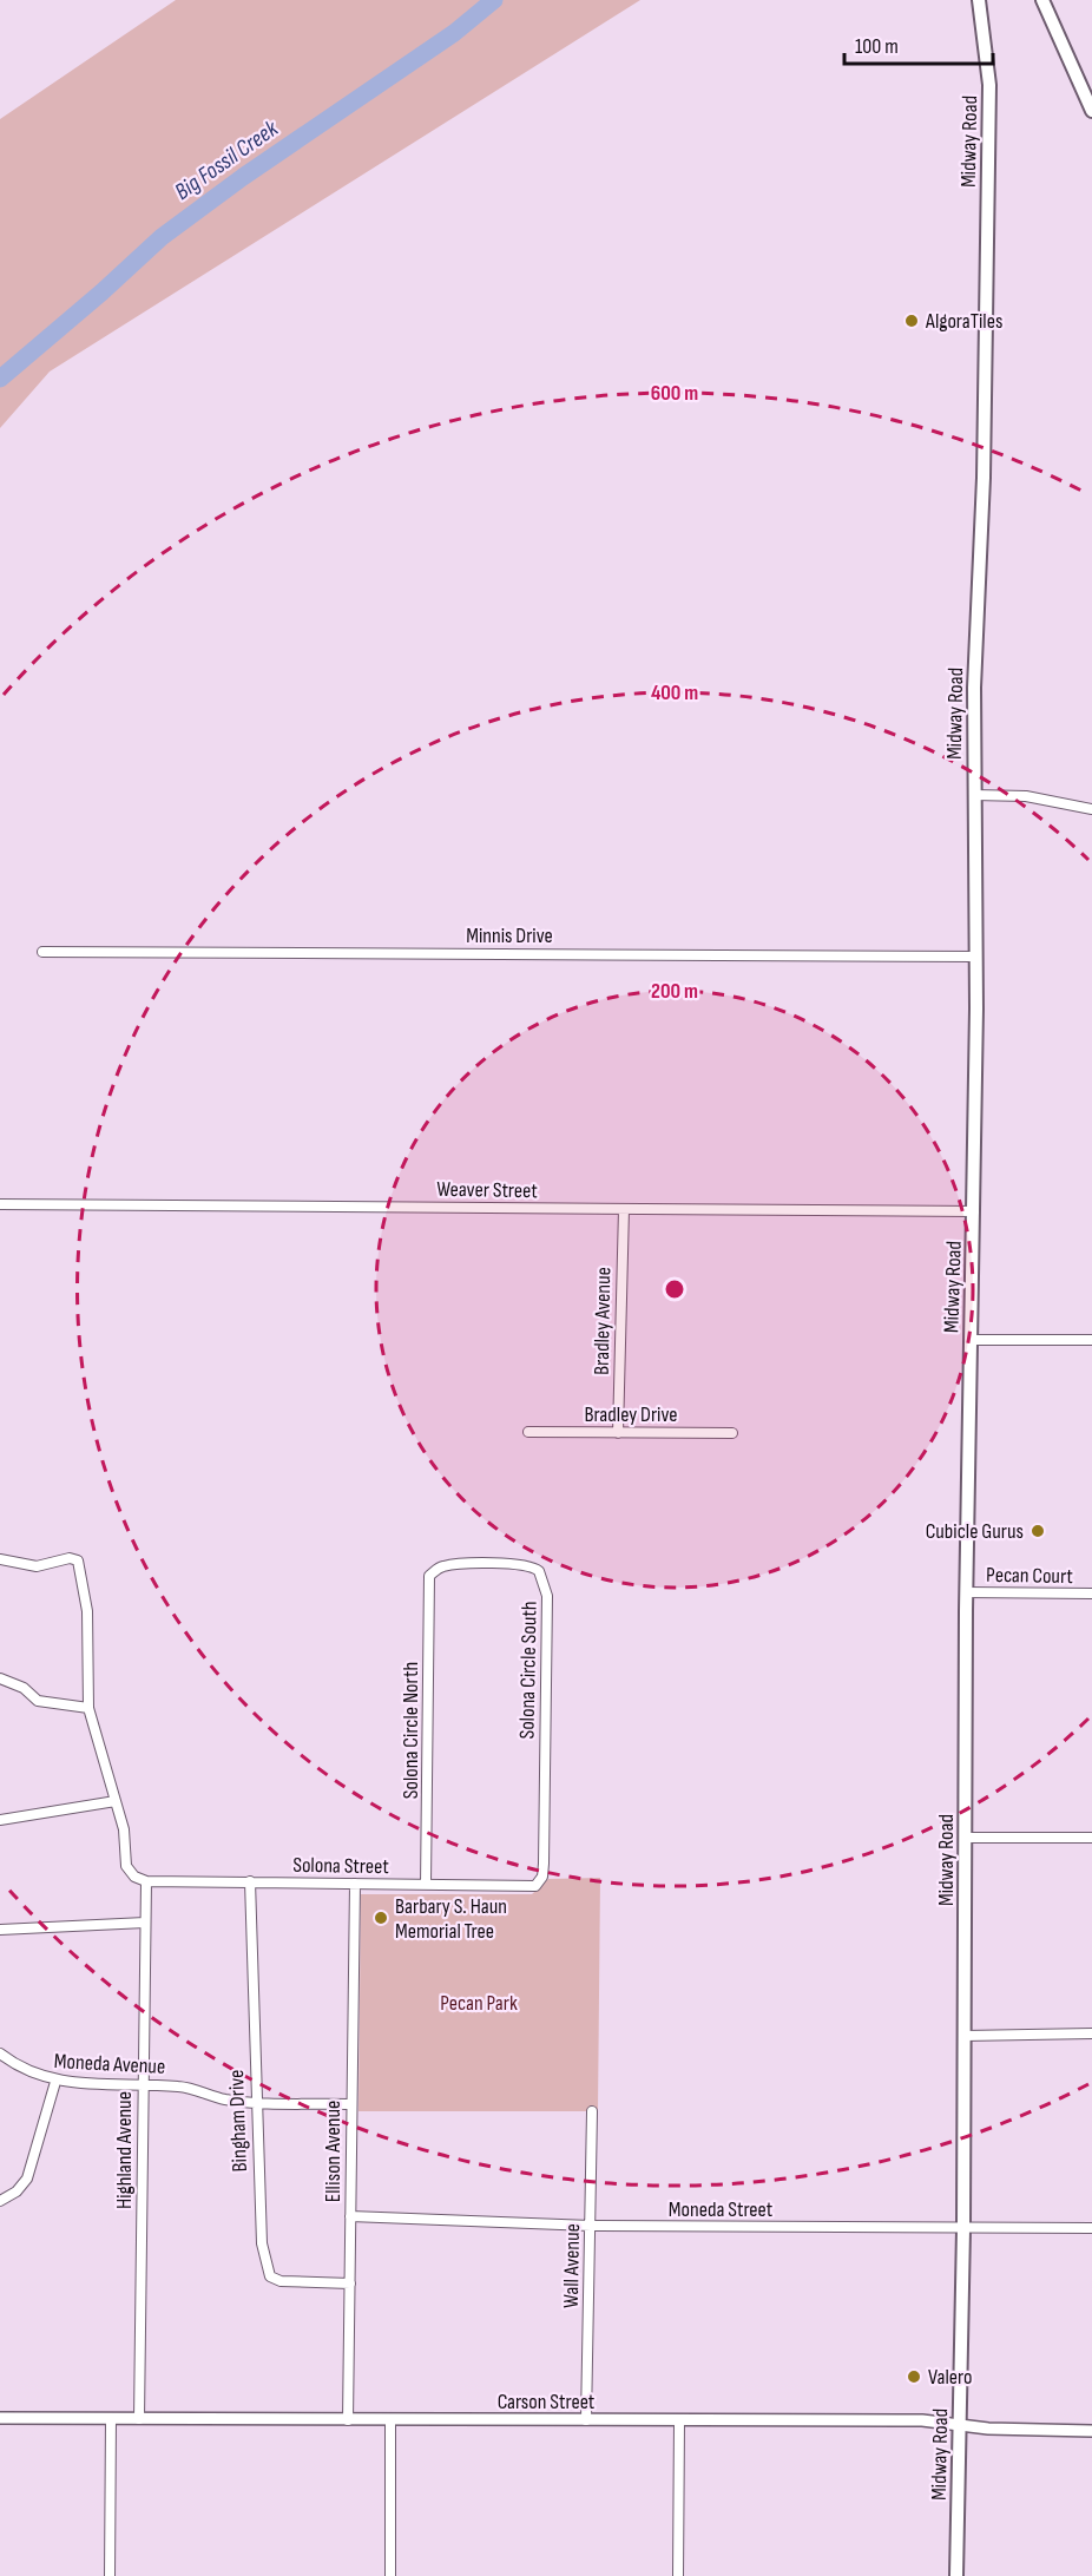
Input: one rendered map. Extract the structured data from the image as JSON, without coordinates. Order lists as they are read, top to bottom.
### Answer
{
  "streets": {
    "main road": ["Midway Road"],
    "street": [
      "Minnis Drive",
      "Weaver Street",
      "Bradley Avenue",
      "Bradley Drive",
      "Pecan Court",
      "Solona Circle South",
      "Solona Circle North",
      "Solona Street",
      "Moneda Avenue",
      "Bingham Drive",
      "Highland Avenue",
      "Ellison Avenue",
      "Moneda Street",
      "Wall Avenue",
      "Carson Street"
    ]
  },
  "crossings": [
    ["Midway Road", "Minnis Drive"],
    ["Midway Road", "Weaver Street"],
    ["Midway Road", "Pecan Court"],
    ["Midway Road", "Moneda Street"],
    ["Midway Road", "Carson Street"],
    ["Weaver Street", "Bradley Avenue"],
    ["Bradley Avenue", "Bradley Drive"],
    ["Solona Circle South", "Solona Circle North"],
    ["Solona Circle South", "Solona Street"],
    ["Solona Circle North", "Solona Street"],
    ["Solona Street", "Bingham Drive"],
    ["Solona Street", "Highland Avenue"],
    ["Solona Street", "Ellison Avenue"],
    ["Moneda Avenue", "Bingham Drive"],
    ["Moneda Avenue", "Highland Avenue"],
    ["Moneda Avenue", "Ellison Avenue"],
    ["Bingham Drive", "Ellison Avenue"],
    ["Highland Avenue", "Carson Street"],
    ["Ellison Avenue", "Moneda Street"],
    ["Ellison Avenue", "Carson Street"],
    ["Moneda Street", "Wall Avenue"],
    ["Wall Avenue", "Carson Street"]
  ],
  "water": ["Big Fossil Creek"],
  "parks": ["Pecan Park"],
  "places": [
    "AlgoraTiles",
    "Cubicle Gurus",
    "Barbary S. Haun Memorial Tree",
    "Valero"
  ],
  "scale_bar": "100 m",
  "rings": ["600 m", "400 m", "200 m"]
}
